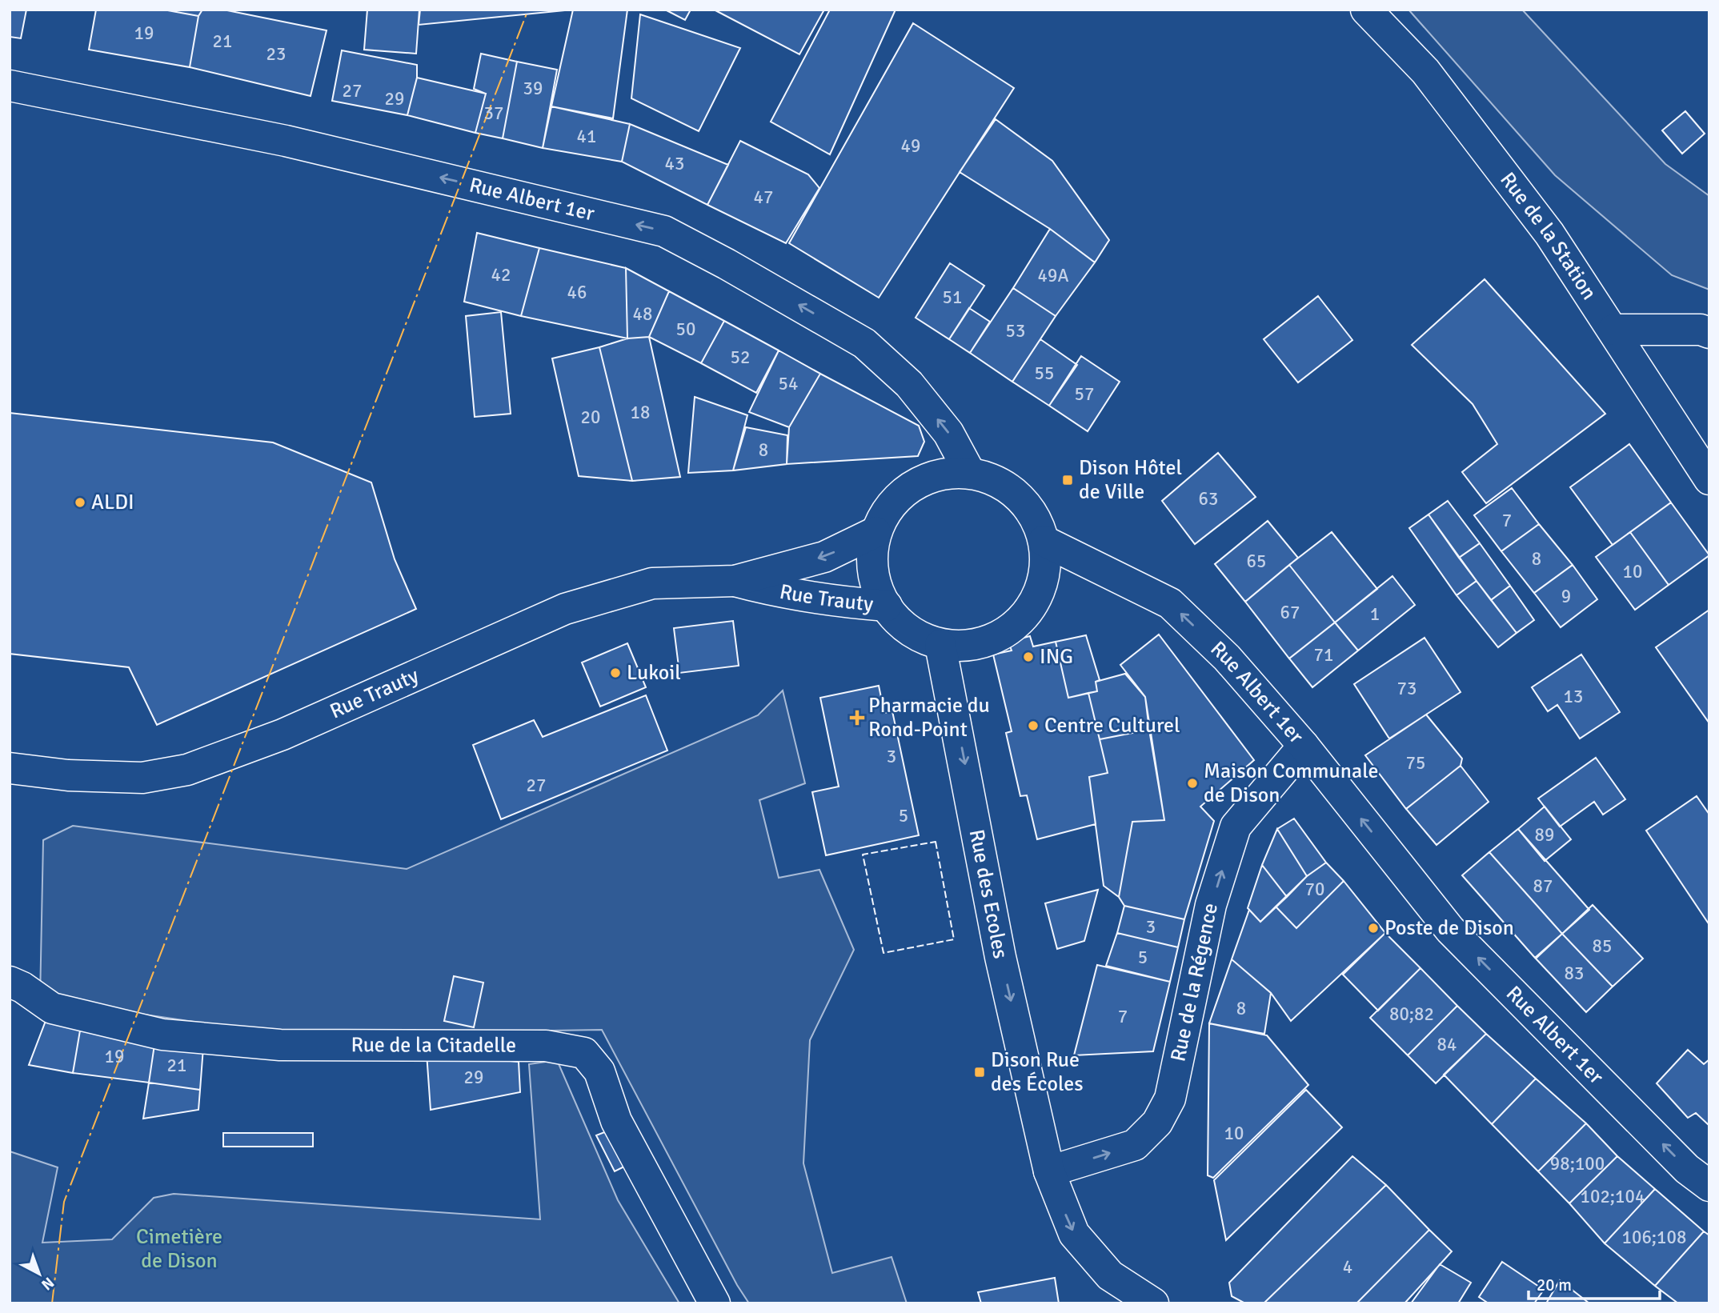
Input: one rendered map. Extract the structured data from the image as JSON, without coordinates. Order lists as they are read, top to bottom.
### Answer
{
  "streets": {
    "main road": [
      "Rue Albert 1er",
      "Rue de la Station",
      "Rue Trauty",
      "Rue des Ecoles",
      "Rue de la Régence",
      "Rue de la Citadelle"
    ]
  },
  "crossings": [
    ["Rue Albert 1er", "Rue Trauty"],
    ["Rue Albert 1er", "Rue des Ecoles"],
    ["Rue Albert 1er", "Rue de la Régence"],
    ["Rue Trauty", "Rue des Ecoles"],
    ["Rue des Ecoles", "Rue de la Régence"]
  ],
  "one_way": ["Rue Albert 1er", "Rue des Ecoles", "Rue de la Régence"],
  "parks": ["Cimetière de Dison"],
  "places": {
    "transit": ["Dison Hôtel de Ville", "Dison Rue des Écoles"],
    "other": [
      "ALDI",
      "ING",
      "Lukoil",
      "Centre Culturel",
      "Maison Communale de Dison",
      "Poste de Dison"
    ],
    "health": ["Pharmacie du Rond-Point"]
  },
  "house_numbers": [
    "19",
    "21",
    "23",
    "39",
    "27",
    "29",
    "37",
    "41",
    "49",
    "43",
    "47",
    "42",
    "49A",
    "46",
    "51",
    "48",
    "50",
    "53",
    "52",
    "55",
    "54",
    "57",
    "18",
    "20",
    "8",
    "63",
    "7",
    "8",
    "65",
    "10",
    "9",
    "67",
    "1",
    "71",
    "73",
    "13",
    "3",
    "75",
    "27",
    "5",
    "89",
    "87",
    "70",
    "3",
    "85",
    "5",
    "83",
    "8",
    "80;82",
    "7",
    "84",
    "19",
    "21",
    "29",
    "10",
    "98;100",
    "102;104",
    "106;108",
    "4"
  ],
  "scale_bar": "20 m",
  "north": "bottom right"
}
